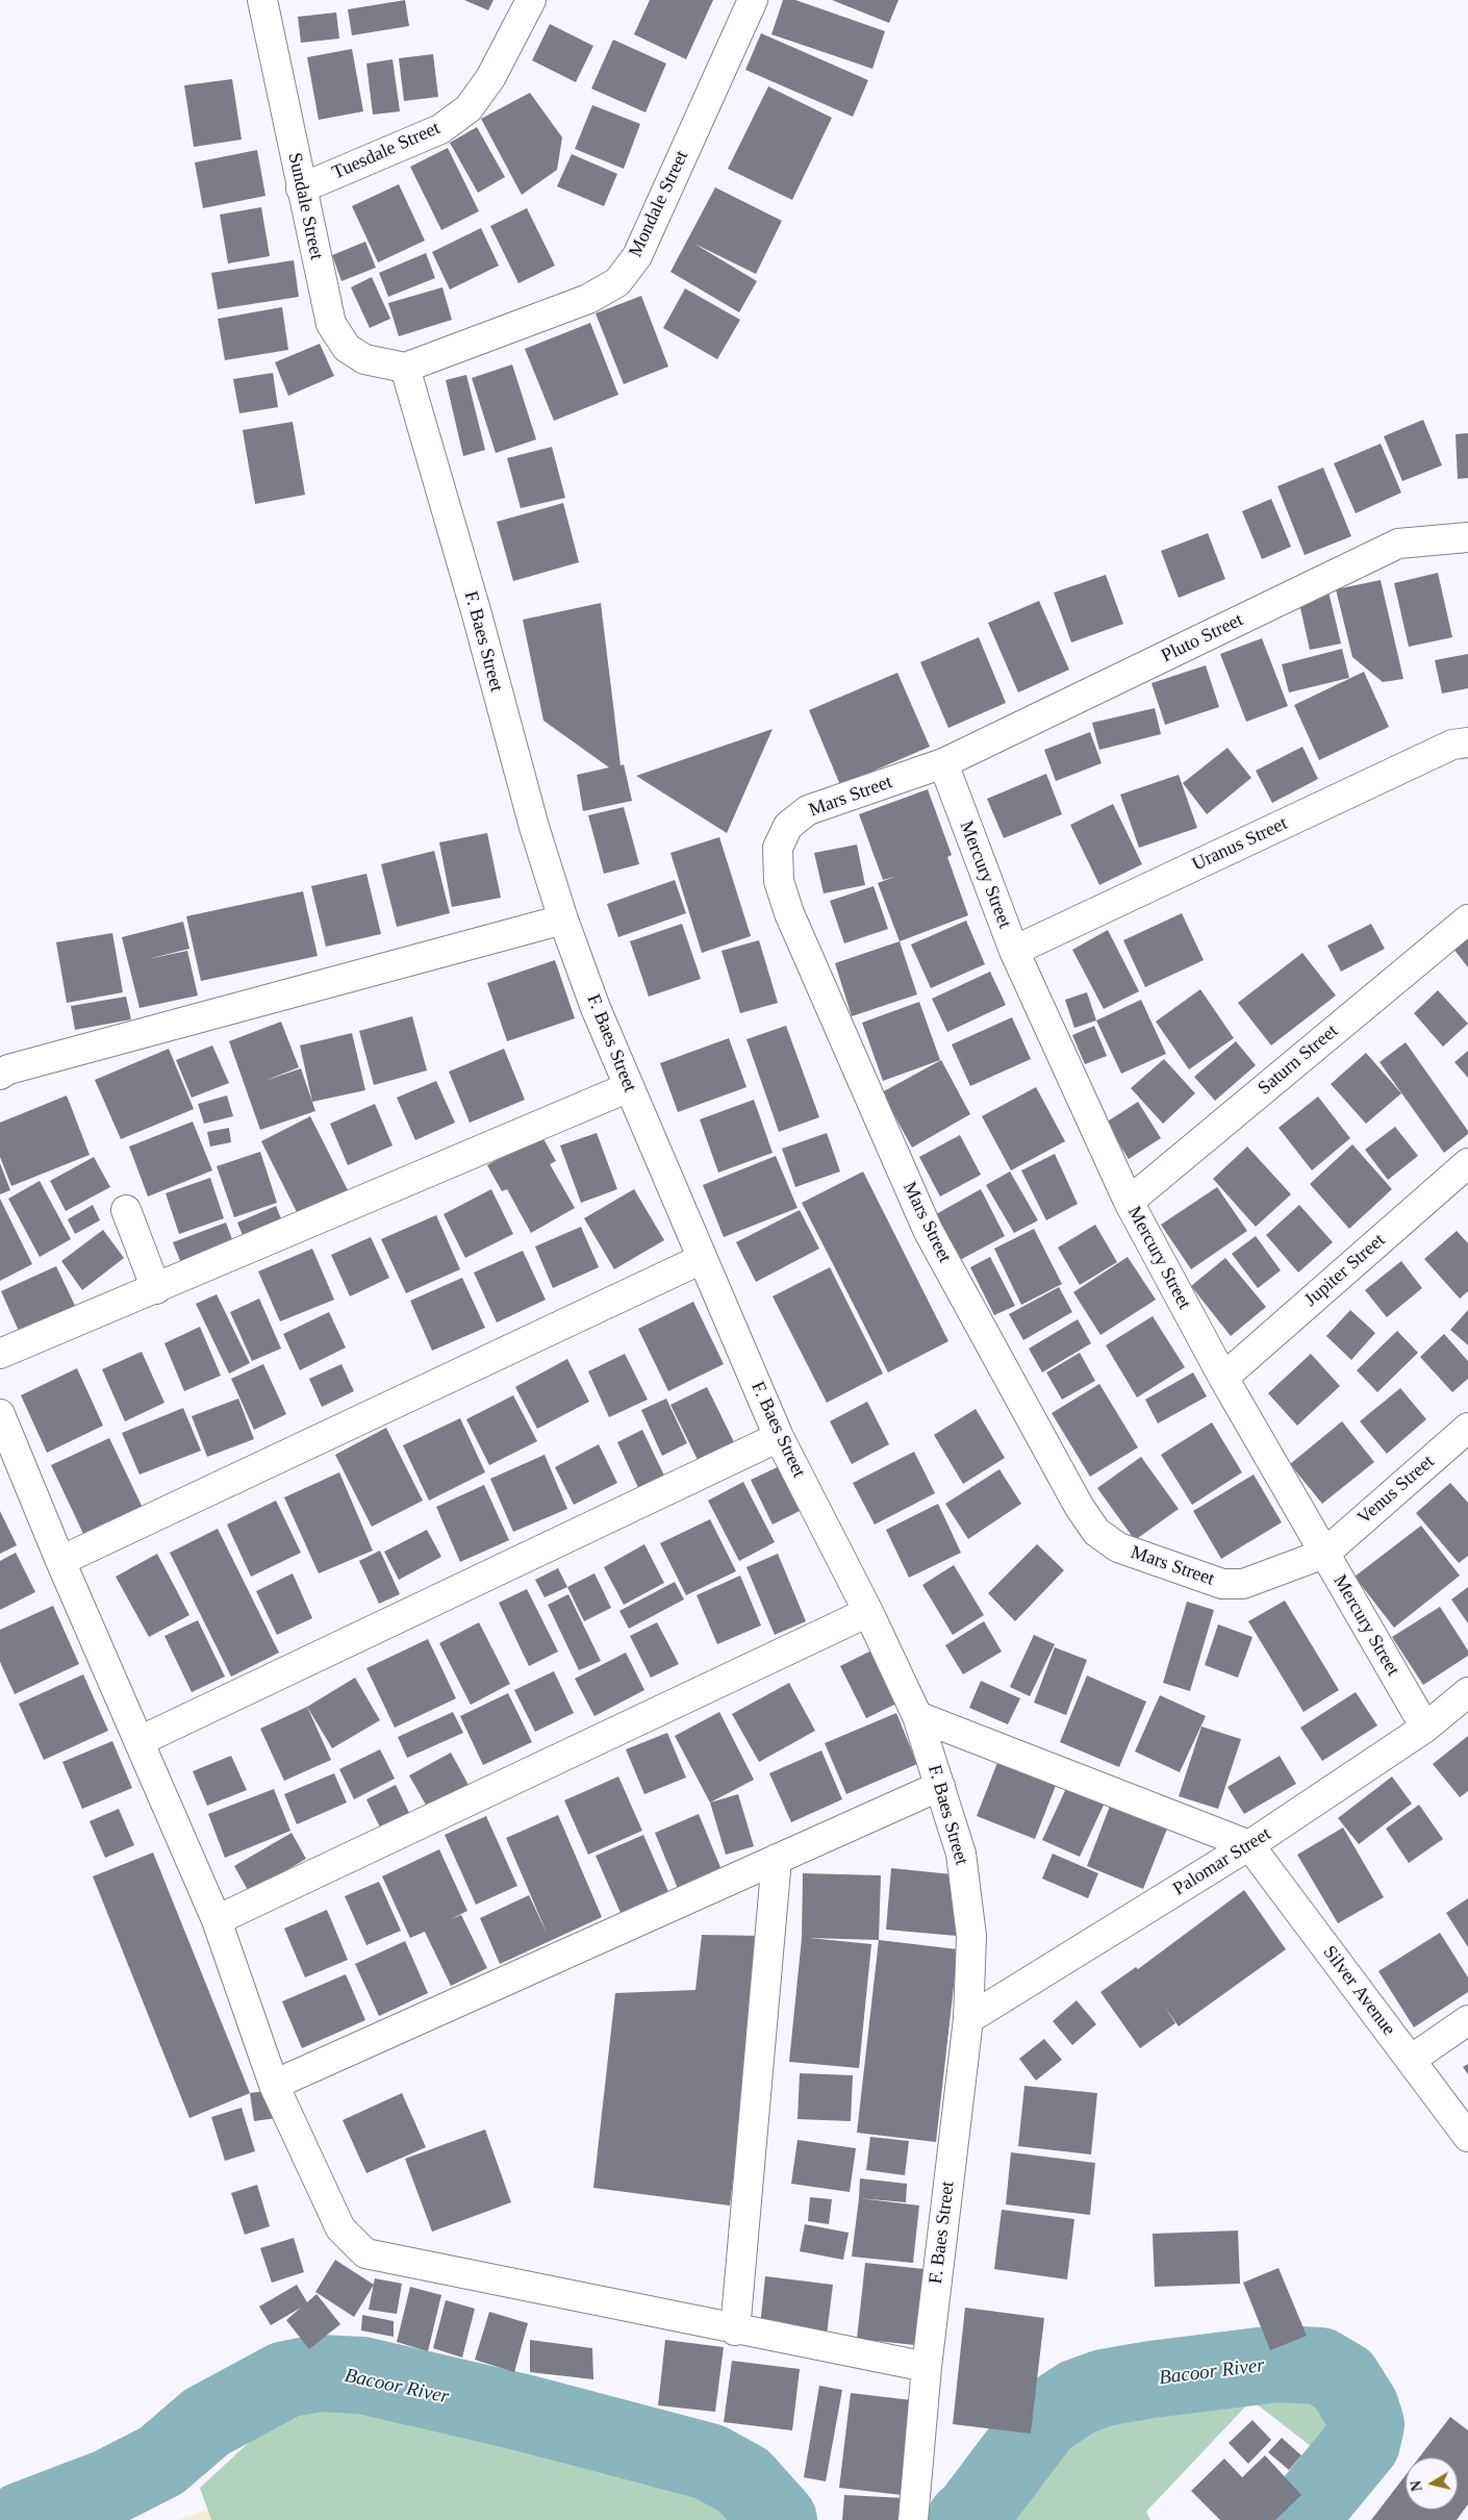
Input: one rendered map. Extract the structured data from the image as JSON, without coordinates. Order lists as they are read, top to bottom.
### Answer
{
  "streets": {
    "street": [
      "Tuesdale Street",
      "Mondale Street",
      "Sundale Street",
      "Pluto Street",
      "F. Baes Street",
      "Mars Street",
      "Uranus Street",
      "Mercury Street",
      "Saturn Street",
      "Jupiter Street",
      "Venus Street",
      "Palomar Street",
      "Silver Avenue"
    ]
  },
  "crossings": [
    ["Tuesdale Street", "Sundale Street"],
    ["Mondale Street", "Sundale Street"],
    ["Mondale Street", "F. Baes Street"],
    ["Sundale Street", "F. Baes Street"],
    ["Pluto Street", "Mars Street"],
    ["Pluto Street", "Mercury Street"],
    ["F. Baes Street", "Palomar Street"],
    ["Mars Street", "Mercury Street"],
    ["Mars Street", "Venus Street"],
    ["Uranus Street", "Mercury Street"],
    ["Mercury Street", "Saturn Street"],
    ["Mercury Street", "Jupiter Street"],
    ["Mercury Street", "Venus Street"],
    ["Mercury Street", "Palomar Street"],
    ["Palomar Street", "Silver Avenue"]
  ],
  "water": ["Bacoor River"],
  "north": "left"
}
